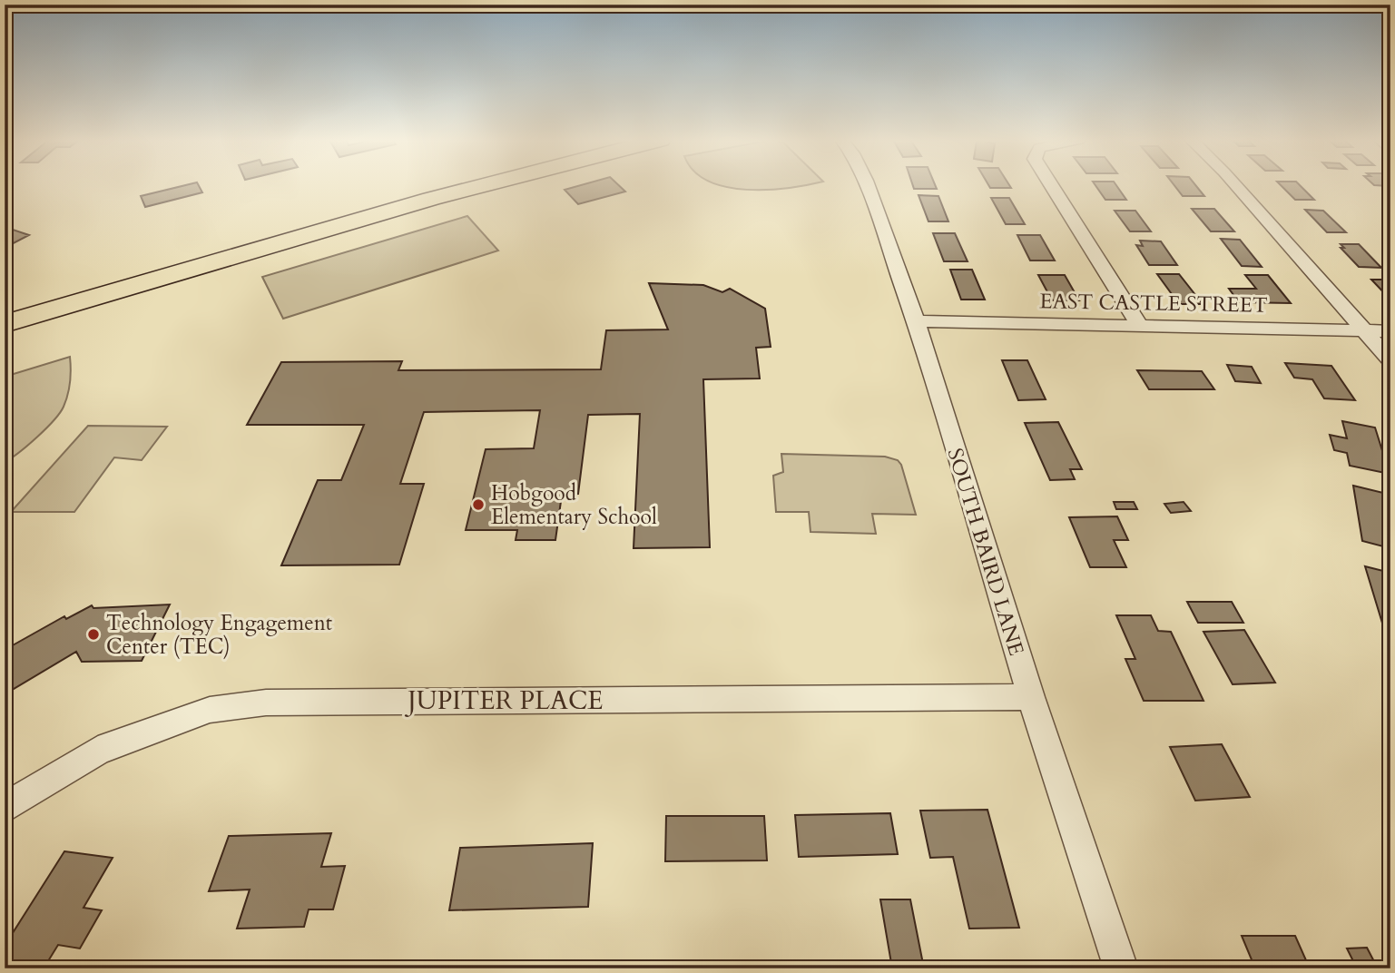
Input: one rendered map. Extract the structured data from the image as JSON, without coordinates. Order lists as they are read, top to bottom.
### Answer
{
  "streets": {
    "street": ["EAST CASTLE STREET", "SOUTH BAIRD LANE", "JUPITER PLACE"]
  },
  "crossings": [
    ["EAST CASTLE STREET", "SOUTH BAIRD LANE"],
    ["SOUTH BAIRD LANE", "JUPITER PLACE"]
  ],
  "places": ["Hobgood Elementary School", "Technology Engagement Center (TEC)"]
}
